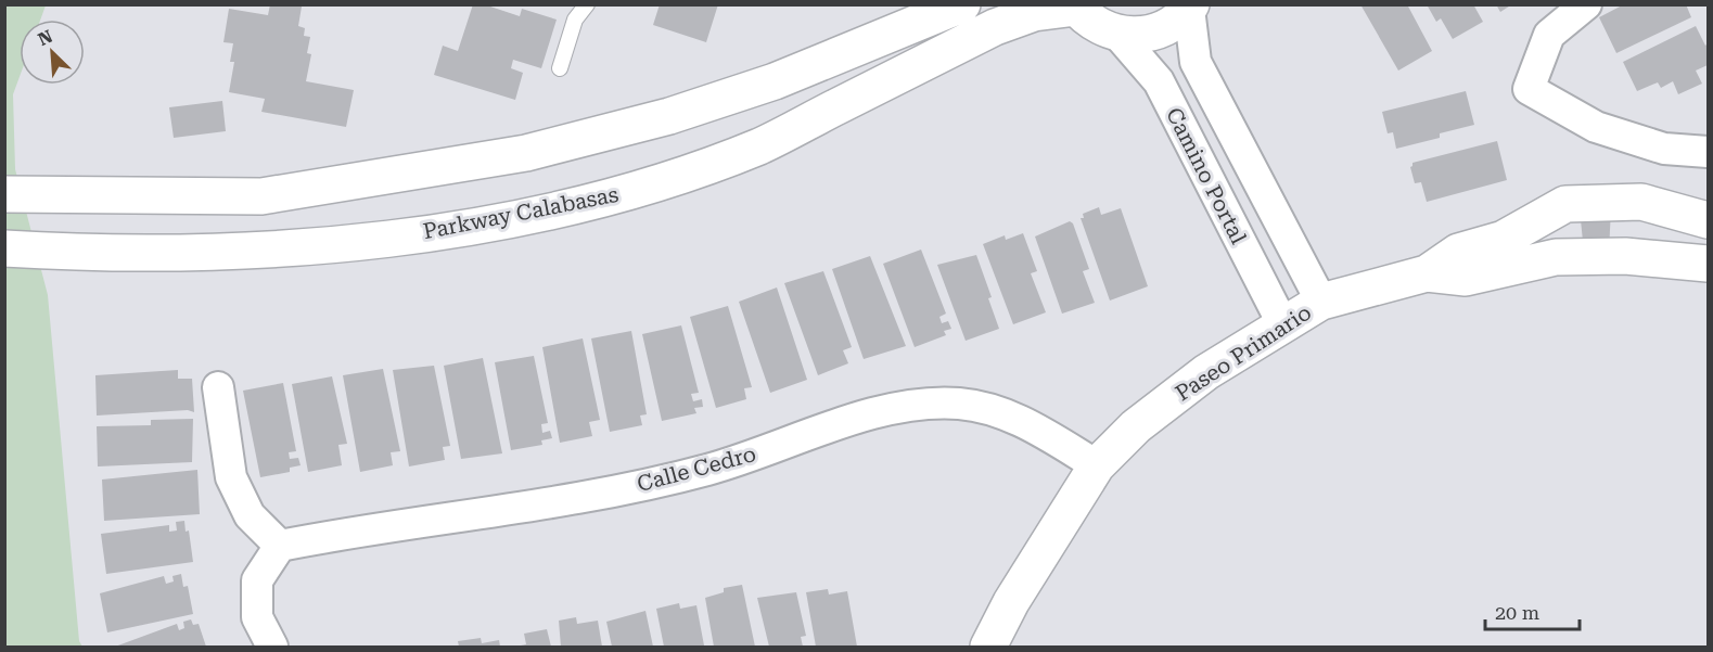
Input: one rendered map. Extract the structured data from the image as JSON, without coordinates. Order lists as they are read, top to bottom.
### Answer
{
  "streets": {
    "street": [
      "Camino Portal",
      "Parkway Calabasas",
      "Paseo Primario",
      "Calle Cedro"
    ]
  },
  "crossings": [
    ["Camino Portal", "Paseo Primario"],
    ["Paseo Primario", "Calle Cedro"]
  ],
  "scale_bar": "20 m",
  "north": "top left"
}
